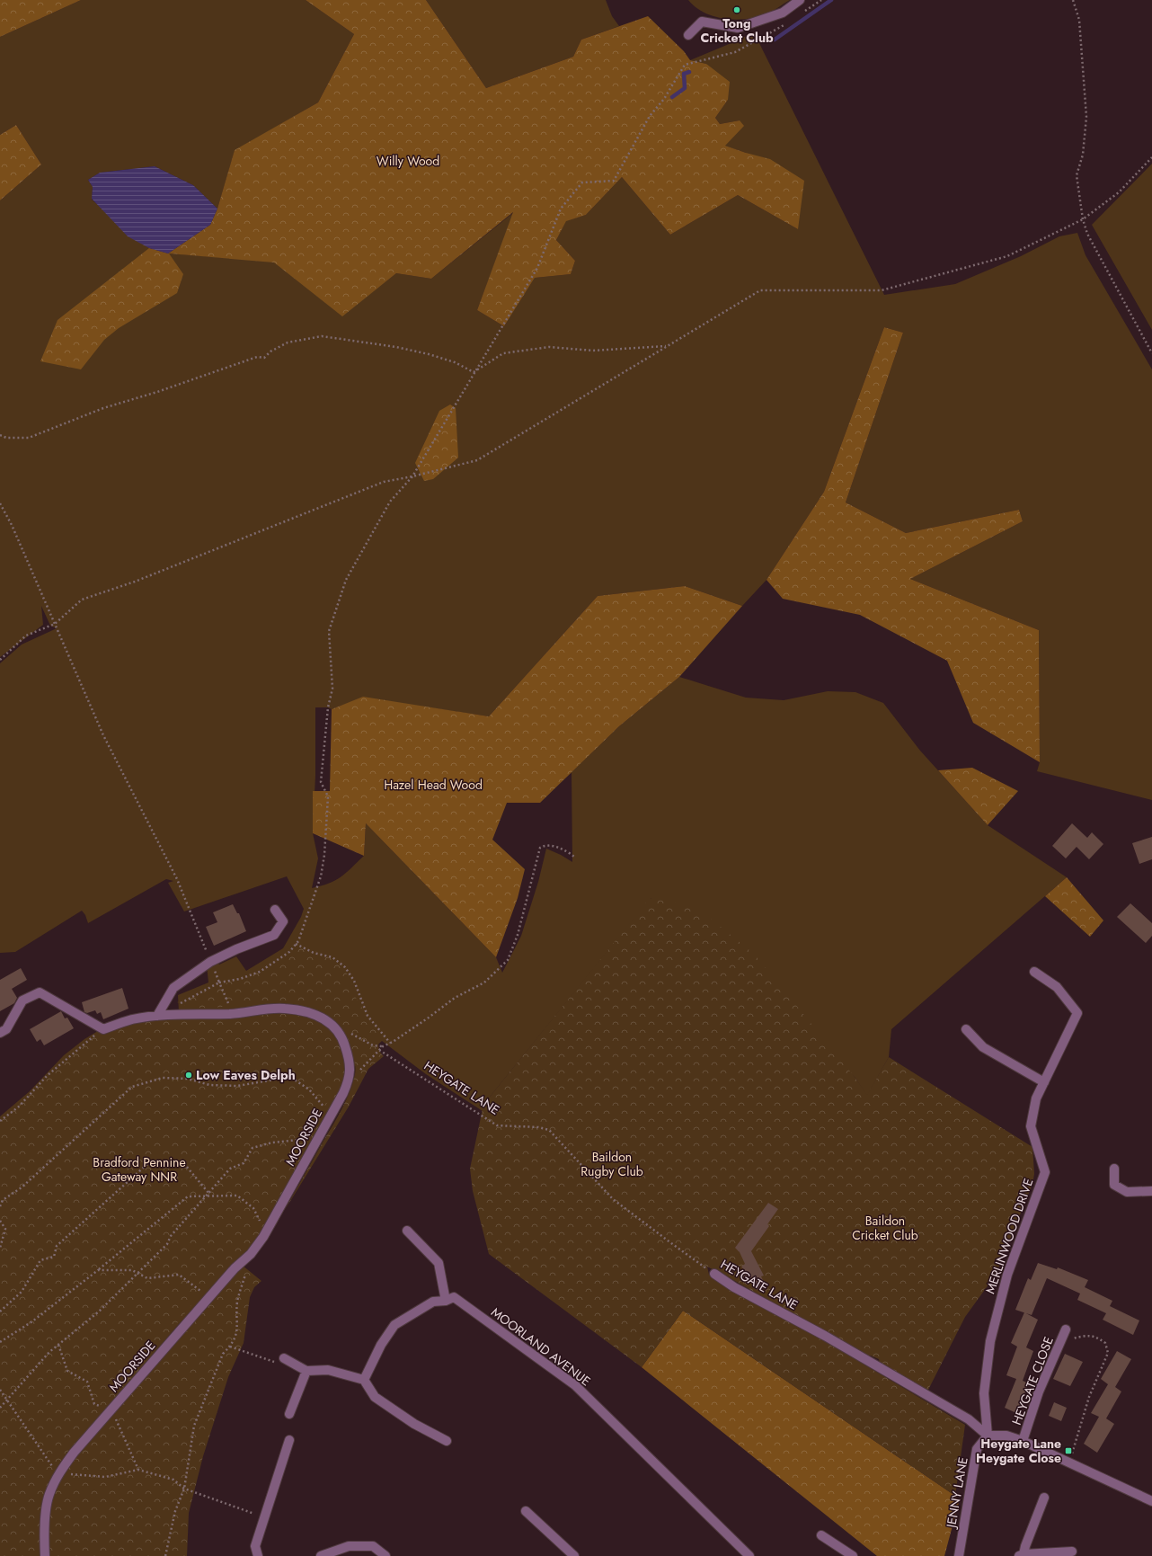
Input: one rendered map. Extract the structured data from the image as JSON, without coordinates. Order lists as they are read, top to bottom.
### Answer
{
  "streets": {
    "street": [
      "HEYGATE LANE",
      "MOORSIDE",
      "MERLINWOOD DRIVE",
      "MOORLAND AVENUE",
      "HEYGATE CLOSE",
      "JENNY LANE"
    ]
  },
  "crossings": [
    ["HEYGATE LANE", "MERLINWOOD DRIVE"],
    ["HEYGATE LANE", "JENNY LANE"],
    ["MERLINWOOD DRIVE", "JENNY LANE"]
  ],
  "parks": [
    "Willy Wood",
    "Hazel Head Wood",
    "Baildon Rugby Club",
    "Bradford Pennine Gateway NNR",
    "Baildon Cricket Club"
  ],
  "places": {
    "other": ["Tong Cricket Club", "Low Eaves Delph"],
    "transit": ["Heygate Lane Heygate Close"]
  }
}
